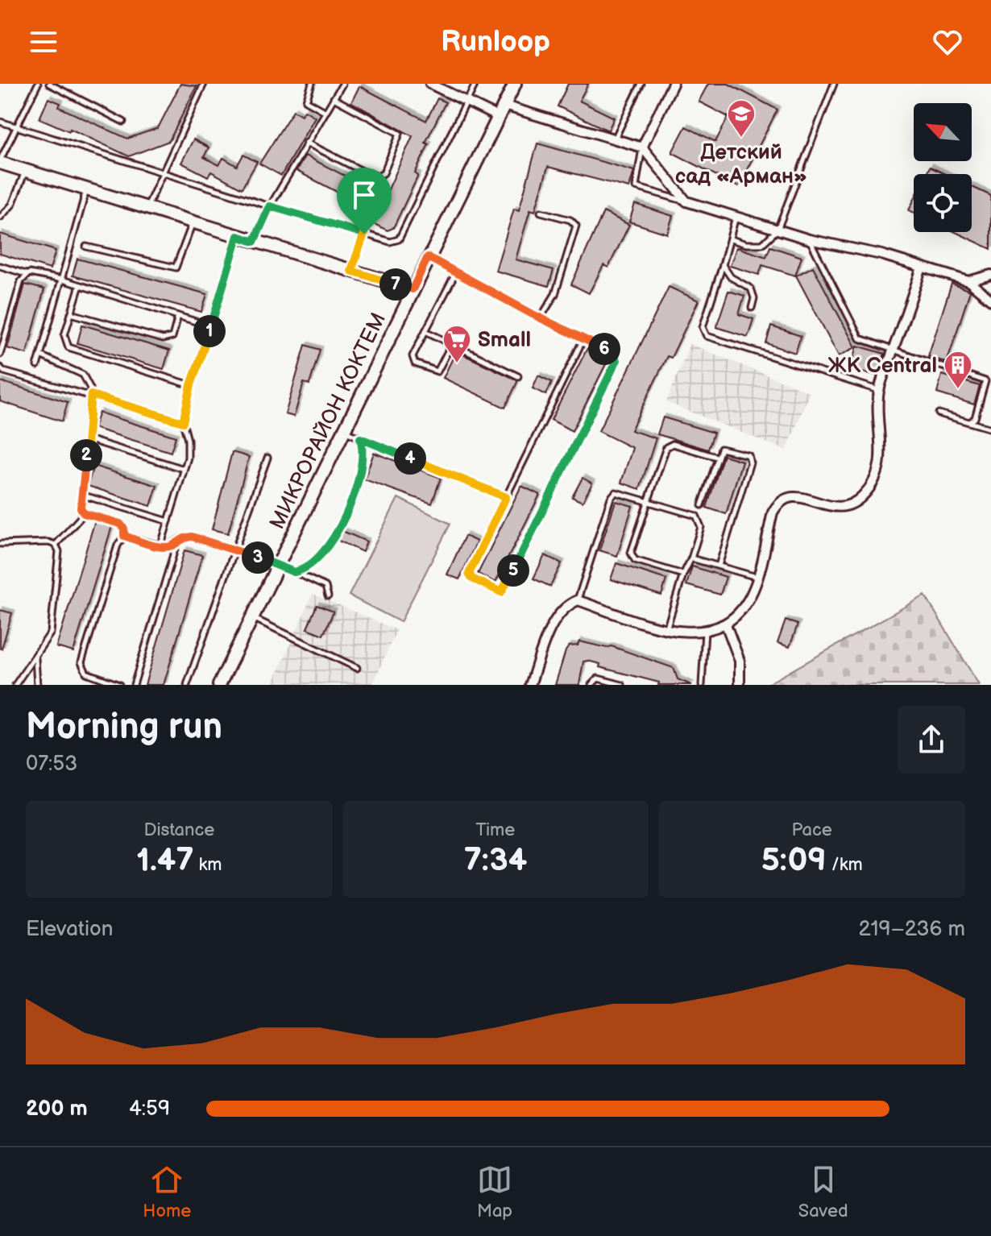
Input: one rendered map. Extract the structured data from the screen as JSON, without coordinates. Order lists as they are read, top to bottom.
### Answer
{
  "streets": {
    "main road": ["МИКРОРАЙОН КОКТЕМ"]
  },
  "places": {
    "school or university": ["Детский сад «Арман»"],
    "supermarket": ["Small"],
    "building": ["ЖК Central"]
  },
  "north": "top left",
  "page": {
    "header": "Runloop",
    "pins": [
      "7",
      "1",
      "6",
      "2",
      "4",
      "3",
      "5"
    ],
    "heading": ["Morning run", "07:53"],
    "stats": [
      ["Distance", "1.47 km"],
      ["Time", "7:34"],
      ["Pace", "5:09 /km"]
    ],
    "chart": ["Elevation", "219–236 m"],
    "list": [
      {
        "name": "200 m",
        "note": "4:59"
      }
    ],
    "tabs": ["Home", "Map", "Saved"]
  }
}
